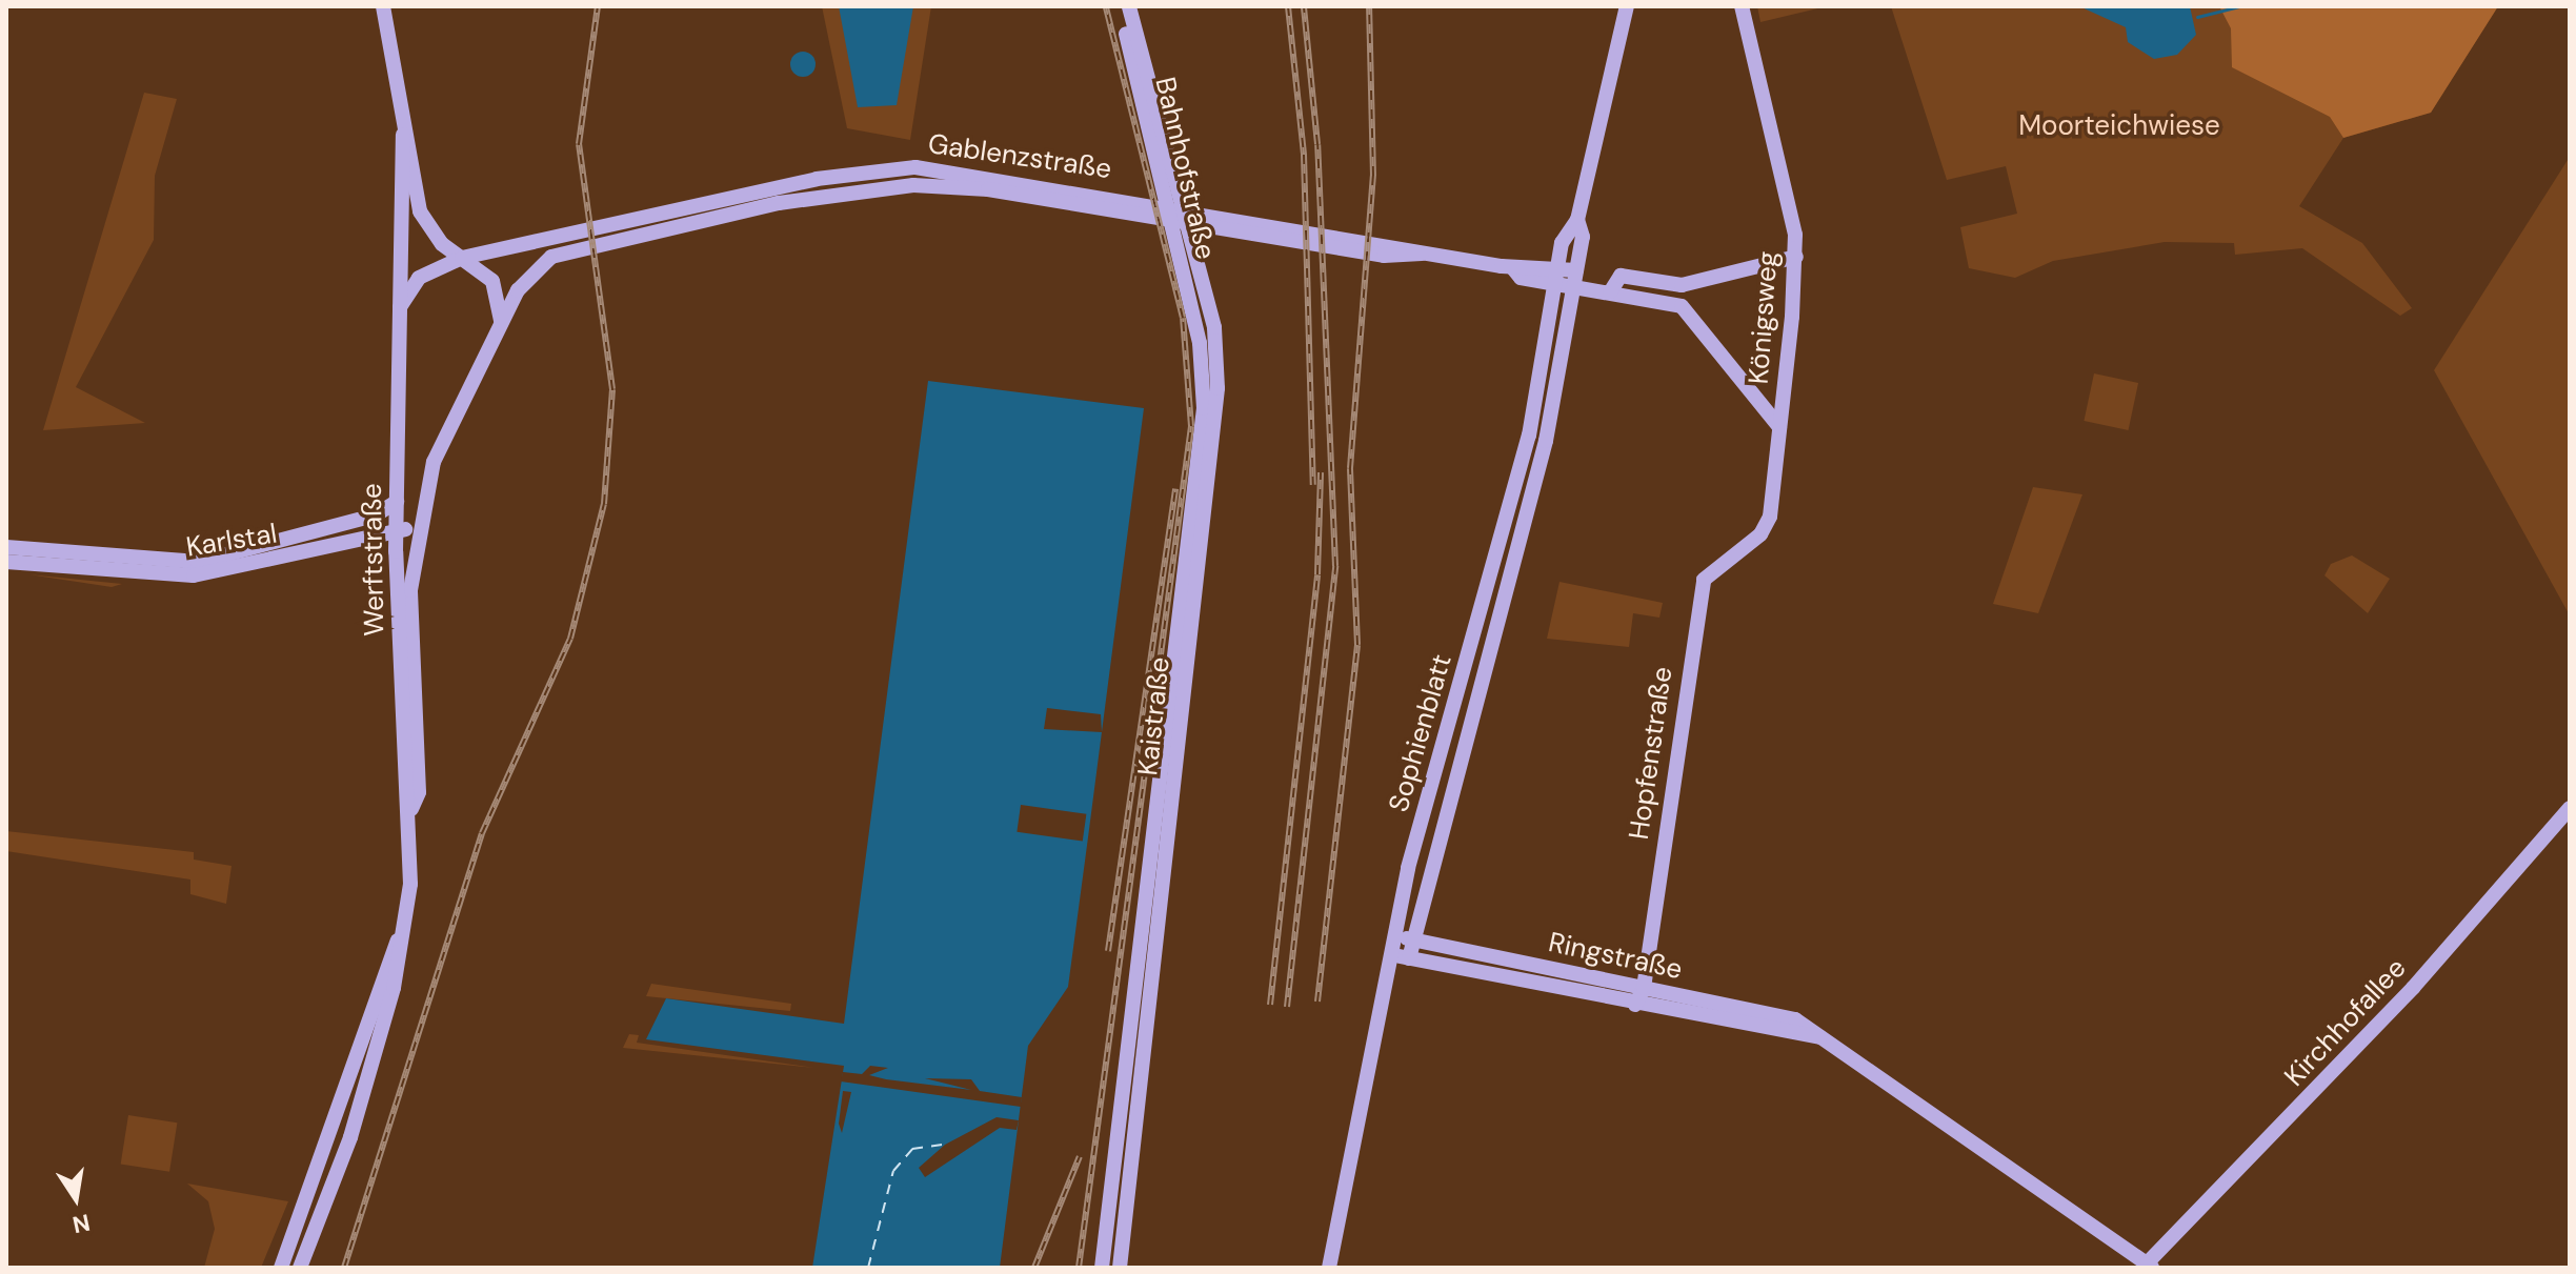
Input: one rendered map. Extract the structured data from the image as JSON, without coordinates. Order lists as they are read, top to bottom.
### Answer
{
  "streets": {
    "main road": [
      "Gablenzstraße",
      "Bahnhofstraße",
      "Königsweg",
      "Karlstal",
      "Werftstraße",
      "Kaistraße",
      "Sophienblatt",
      "Hopfenstraße",
      "Ringstraße",
      "Kirchhofallee"
    ]
  },
  "crossings": [
    ["Gablenzstraße", "Königsweg"],
    ["Gablenzstraße", "Werftstraße"],
    ["Gablenzstraße", "Sophienblatt"],
    ["Bahnhofstraße", "Kaistraße"],
    ["Königsweg", "Hopfenstraße"],
    ["Karlstal", "Werftstraße"],
    ["Sophienblatt", "Ringstraße"],
    ["Hopfenstraße", "Ringstraße"],
    ["Ringstraße", "Kirchhofallee"]
  ],
  "parks": ["Moorteichwiese"],
  "north": "bottom"
}
